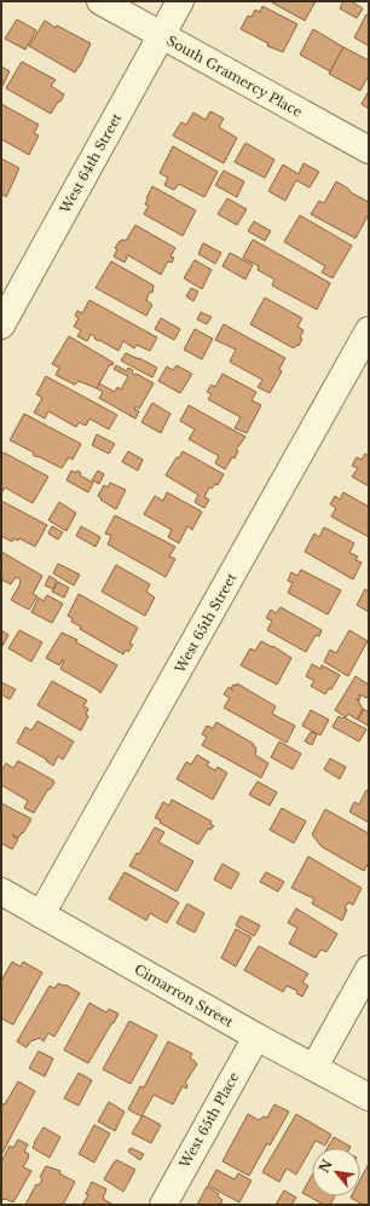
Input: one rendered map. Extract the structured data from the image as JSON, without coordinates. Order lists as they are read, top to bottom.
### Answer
{
  "streets": {
    "street": [
      "South Gramercy Place",
      "West 64th Street",
      "West 65th Street",
      "Cimarron Street",
      "West 65th Place"
    ]
  },
  "crossings": [
    ["South Gramercy Place", "West 64th Street"],
    ["West 65th Street", "Cimarron Street"],
    ["Cimarron Street", "West 65th Place"]
  ],
  "north": "top left"
}
